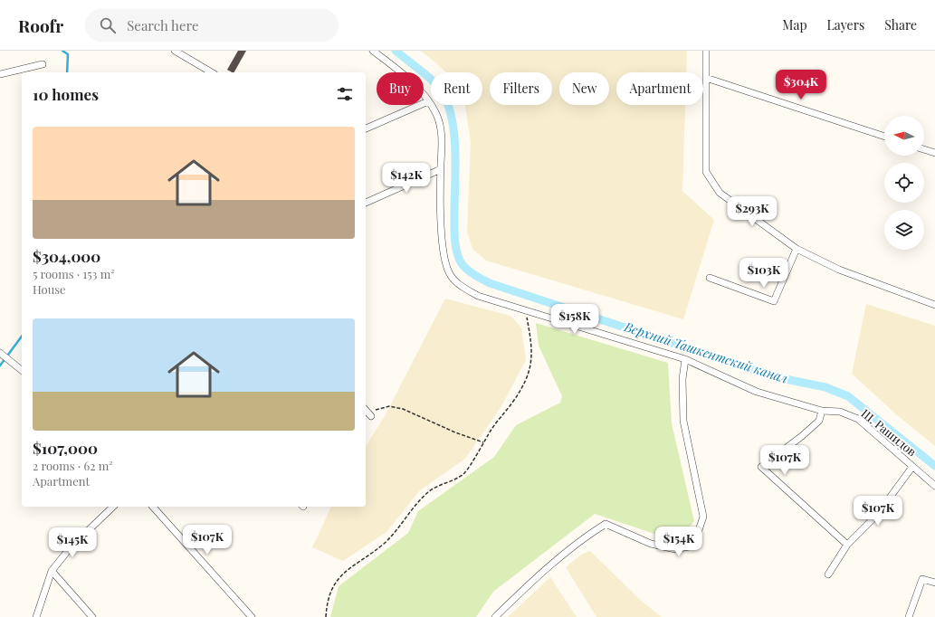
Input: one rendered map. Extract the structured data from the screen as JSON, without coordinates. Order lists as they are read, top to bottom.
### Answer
{
  "streets": {
    "street": ["Ш. Рашидов"]
  },
  "water": ["Верхний Ташкентский канал"],
  "north": "left",
  "page": {
    "header": "Roofr",
    "search": "Search here",
    "nav": ["Map", "Layers", "Share"],
    "price": [
      "$304K",
      "$142K",
      "$293K",
      "$103K",
      "$158K",
      "$107K",
      "$107K",
      "$107K",
      "$154K",
      "$145K"
    ],
    "chip": [
      "Buy",
      "Rent",
      "Filters",
      "New",
      "Apartment"
    ],
    "heading": "10 homes",
    "list": [
      {
        "name": "$304,000",
        "note": "5 rooms · 153 m² · House"
      },
      {
        "name": "$107,000",
        "note": "2 rooms · 62 m² · Apartment"
      }
    ]
  }
}
